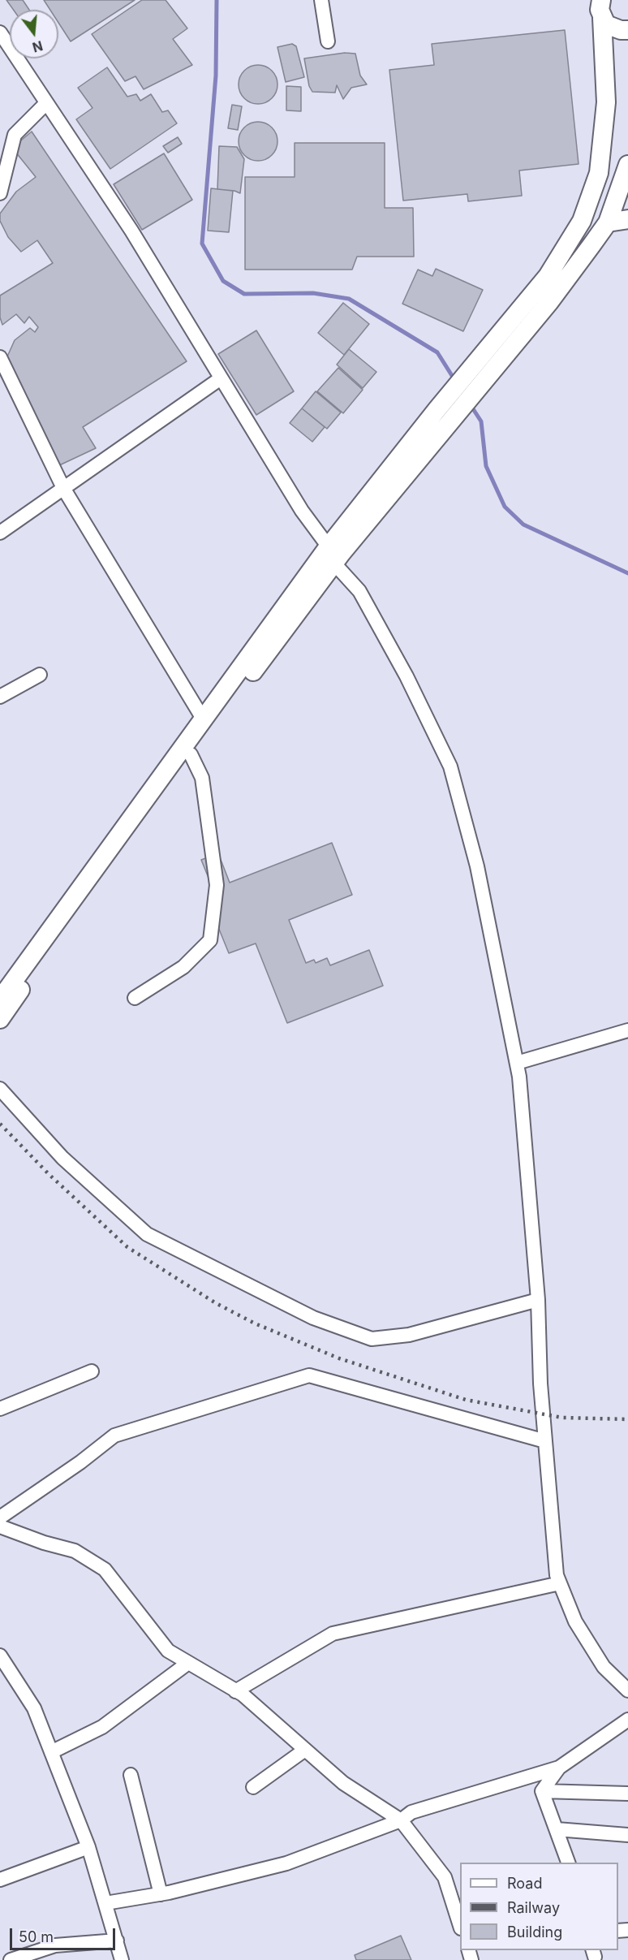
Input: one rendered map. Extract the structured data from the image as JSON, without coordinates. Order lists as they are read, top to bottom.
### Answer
{
  "legend": ["Road", "Railway", "Building"],
  "scale_bar": "50 m",
  "north": "bottom"
}
